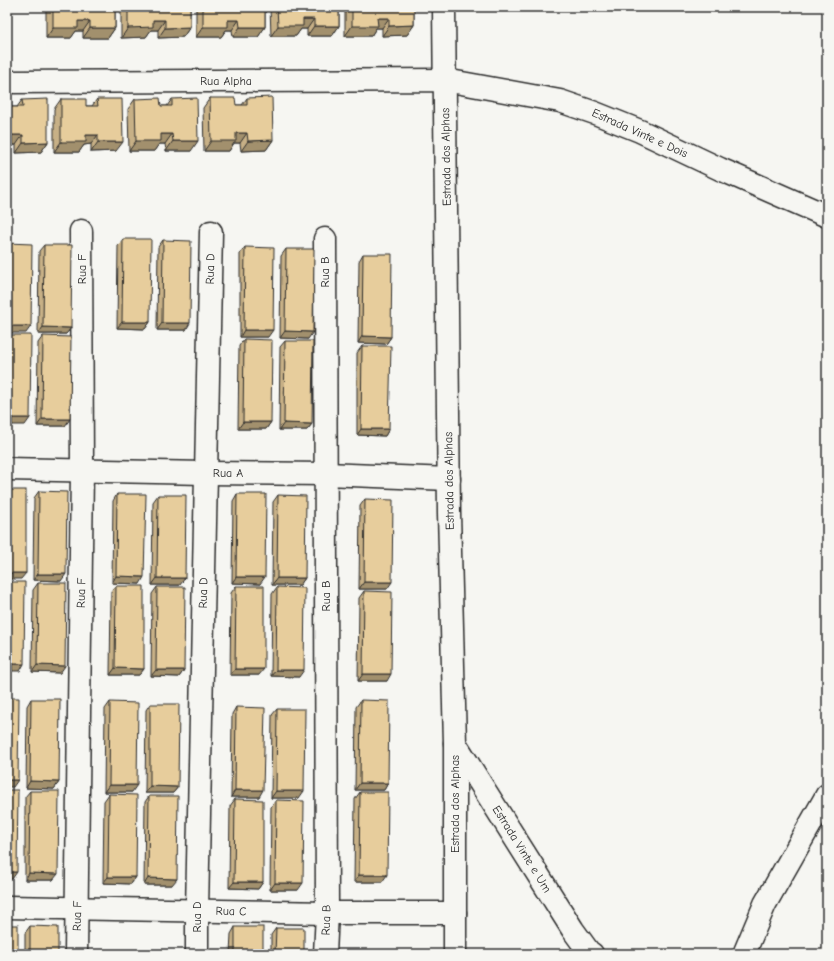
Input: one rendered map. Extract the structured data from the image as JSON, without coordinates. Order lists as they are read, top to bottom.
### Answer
{
  "streets": {
    "street": [
      "Rua Alpha",
      "Estrada Vinte e Dois",
      "Estrada dos Alphas",
      "Rua F",
      "Rua D",
      "Rua B",
      "Rua A",
      "Estrada Vinte e Um",
      "Rua C"
    ]
  },
  "crossings": [
    ["Rua Alpha", "Estrada Vinte e Dois"],
    ["Rua Alpha", "Estrada dos Alphas"],
    ["Estrada Vinte e Dois", "Estrada dos Alphas"],
    ["Estrada dos Alphas", "Rua A"],
    ["Estrada dos Alphas", "Estrada Vinte e Um"],
    ["Estrada dos Alphas", "Rua C"],
    ["Rua F", "Rua A"],
    ["Rua F", "Rua C"],
    ["Rua D", "Rua A"],
    ["Rua D", "Rua C"],
    ["Rua B", "Rua A"],
    ["Rua B", "Rua C"]
  ]
}
